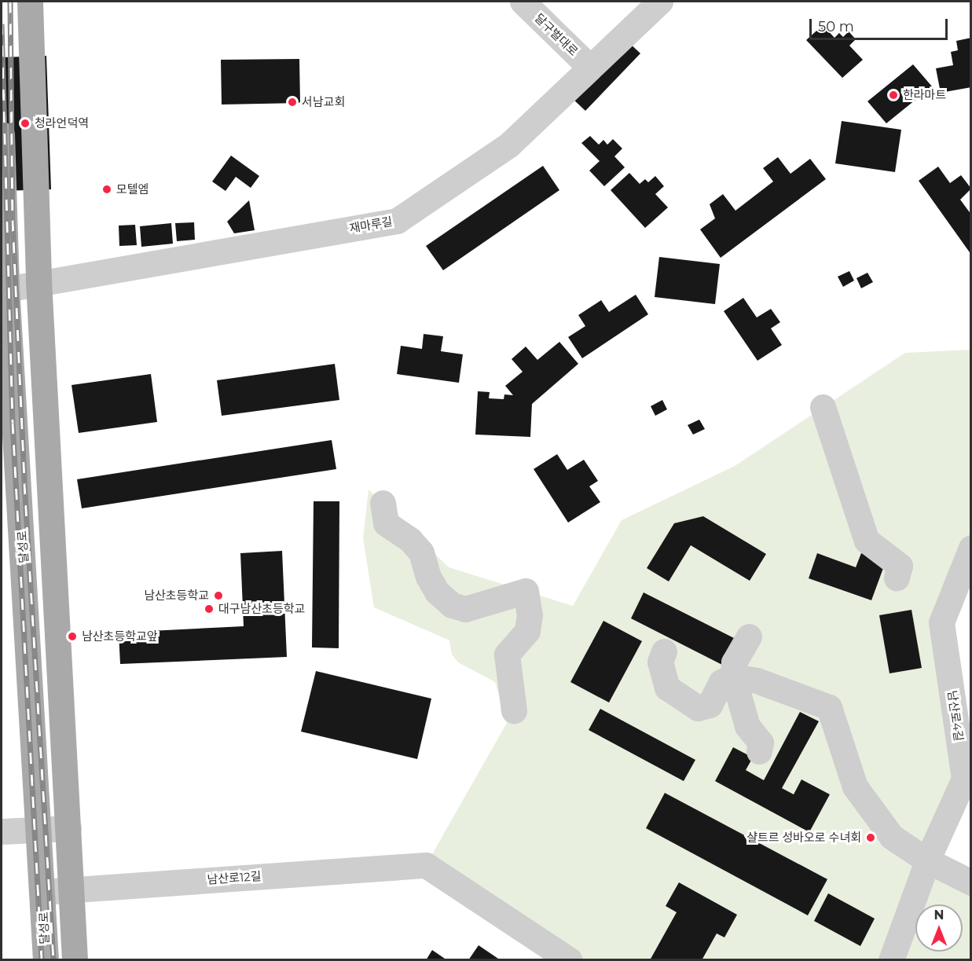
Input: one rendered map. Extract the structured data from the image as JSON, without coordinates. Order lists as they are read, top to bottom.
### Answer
{
  "streets": {
    "main road": ["달성로"],
    "street": [
      "달구벌대로",
      "재마루길",
      "남산로4길",
      "남산로12길"
    ]
  },
  "crossings": [
    ["달구벌대로", "재마루길"],
    ["재마루길", "달성로"],
    ["달성로", "남산로12길"]
  ],
  "places": [
    "한라마트",
    "서남교회",
    "청라언덕역",
    "모텔엠",
    "남산초등학교",
    "대구남산초등학교",
    "남산초등학교앞",
    "샬트르 성바오로 수녀회"
  ],
  "scale_bar": "50 m",
  "north": "top"
}
